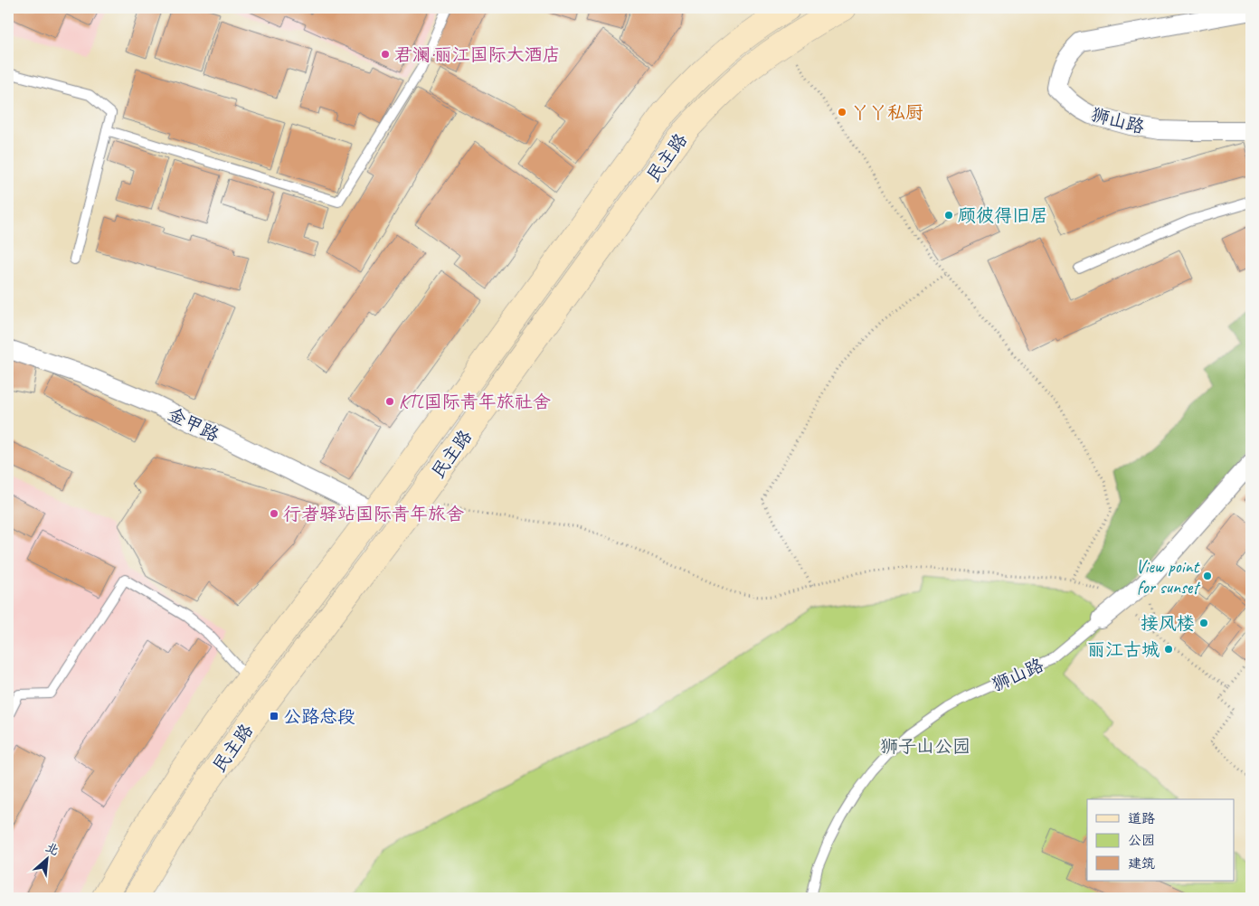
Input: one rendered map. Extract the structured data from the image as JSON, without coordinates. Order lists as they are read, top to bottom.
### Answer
{
  "streets": {
    "main road": ["民主路"],
    "street": ["狮山路", "金甲路"]
  },
  "crossings": [
    ["民主路", "金甲路"]
  ],
  "parks": ["狮子山公园"],
  "places": {
    "other": [
      "君澜·丽江国际大酒店",
      "丫丫私厨",
      "顾彼得旧居",
      "KTL国际青年旅社舍",
      "行者驿站国际青年旅舍",
      "View point for sunset",
      "接风楼",
      "丽江古城"
    ],
    "transit": ["公路总段"]
  },
  "legend": ["道路", "公园", "建筑"],
  "north": "top right"
}
